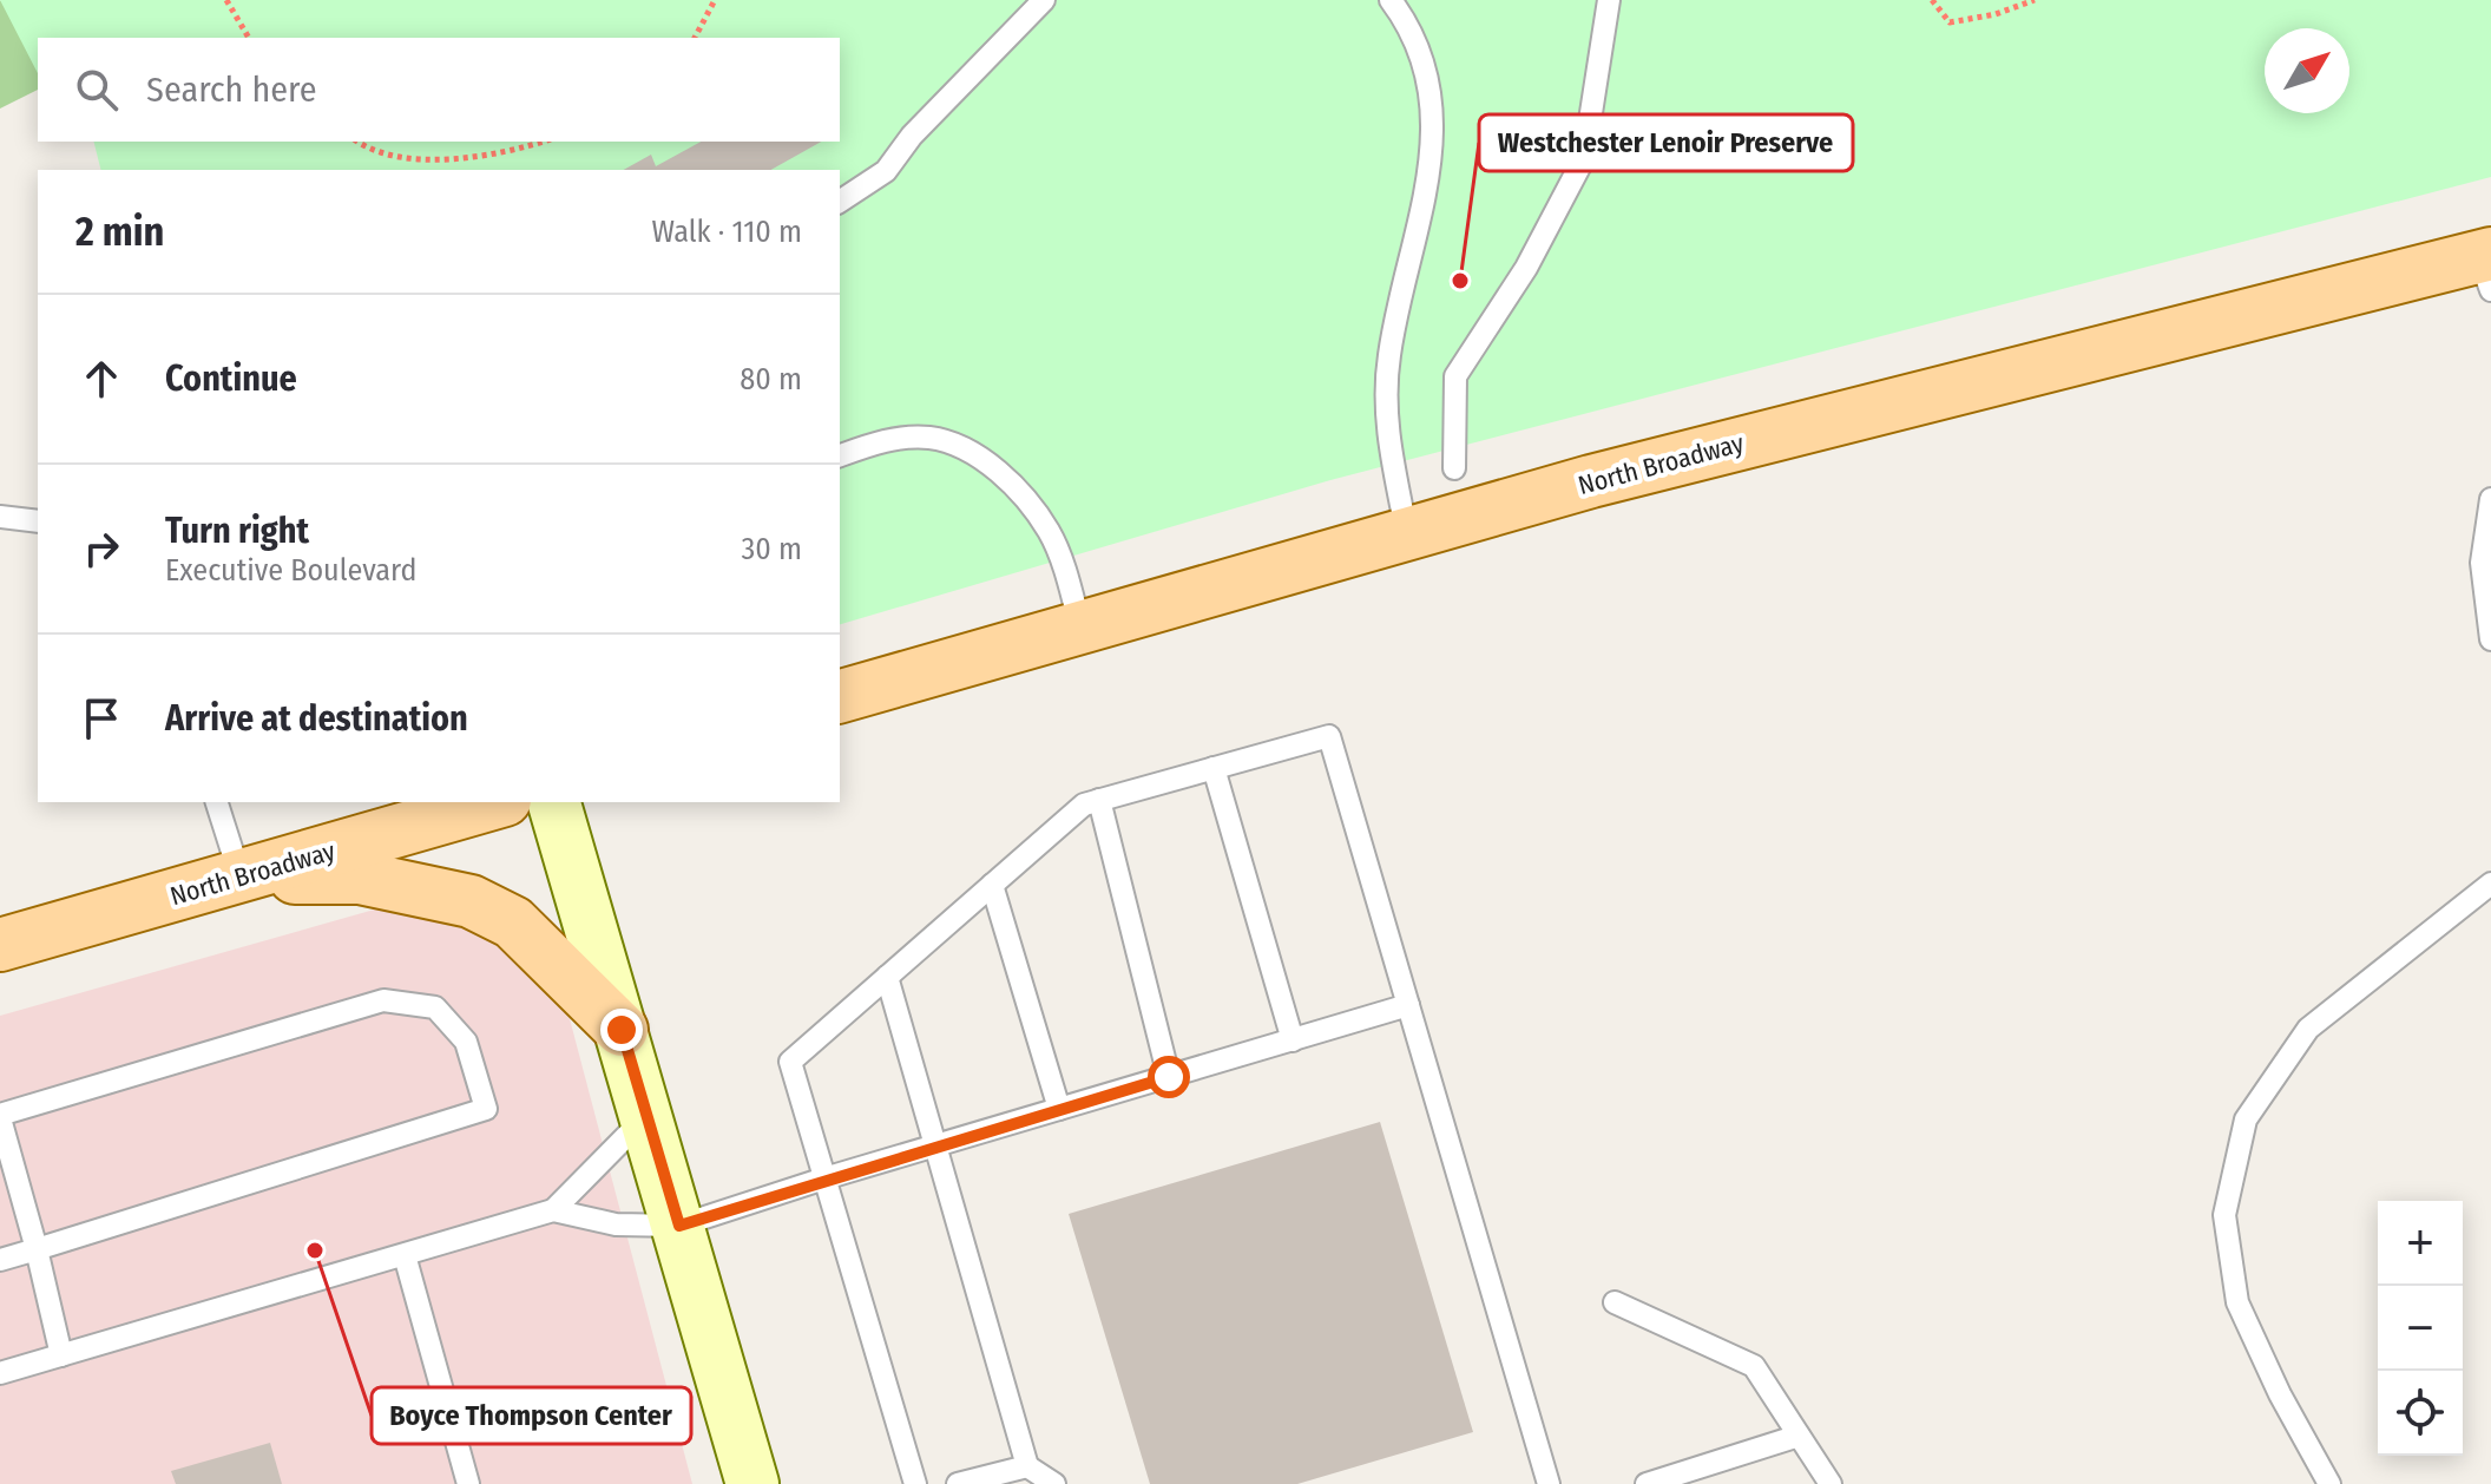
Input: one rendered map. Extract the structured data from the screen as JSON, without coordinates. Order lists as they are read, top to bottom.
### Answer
{
  "streets": {
    "main road": ["North Broadway"]
  },
  "places": ["Westchester Lenoir Preserve", "Boyce Thompson Center"],
  "north": "top right",
  "page": {
    "search": "Search here",
    "heading": ["2 min", "Walk · 110 m"],
    "list": [
      ["Continue", "80 m"],
      ["Turn right", "Executive Boulevard", "30 m"],
      "Arrive at destination"
    ],
    "map_buttons": ["+", "−"]
  }
}
